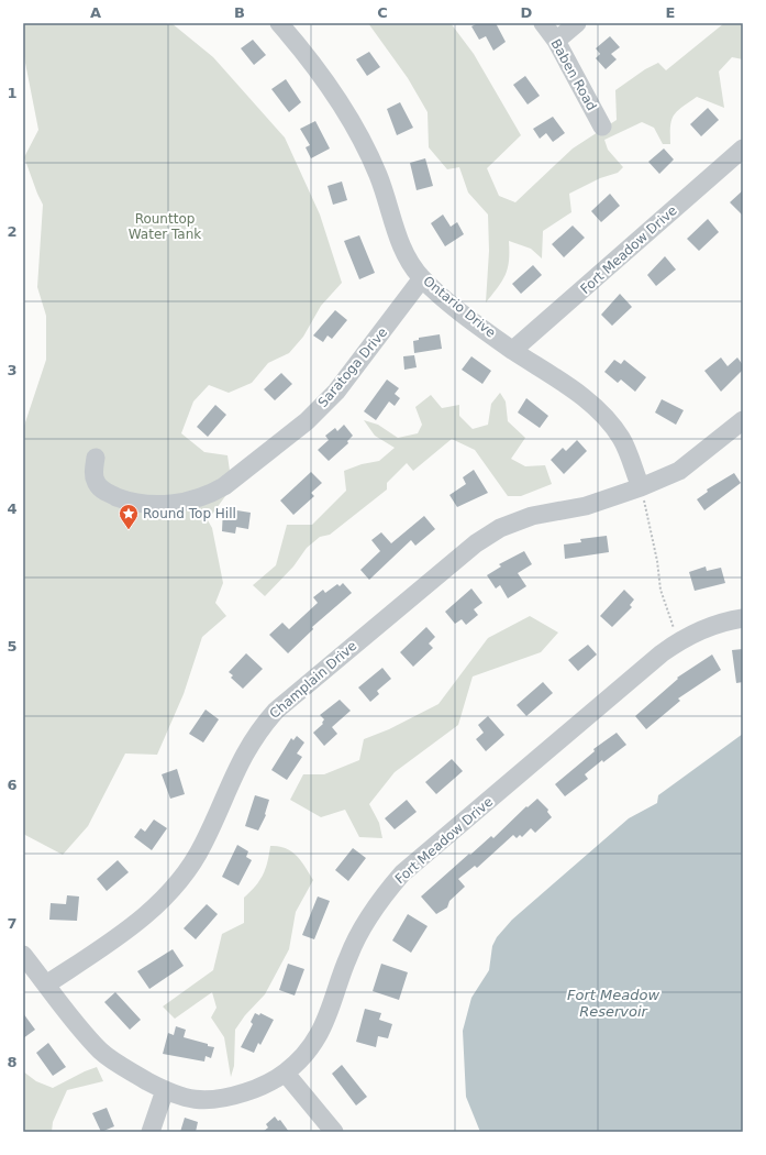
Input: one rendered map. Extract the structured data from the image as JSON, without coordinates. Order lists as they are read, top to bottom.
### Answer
{
  "streets": {
    "street": [
      "Baben Road",
      "Fort Meadow Drive",
      "Ontario Drive",
      "Saratoga Drive",
      "Champlain Drive"
    ]
  },
  "crossings": [
    ["Fort Meadow Drive", "Ontario Drive"],
    ["Fort Meadow Drive", "Champlain Drive"],
    ["Ontario Drive", "Saratoga Drive"],
    ["Ontario Drive", "Champlain Drive"]
  ],
  "water": ["Fort Meadow Reservoir"],
  "parks": ["Rounttop Water Tank"],
  "places": {
    "place": ["Round Top Hill"]
  },
  "grid": {
    "columns": [
      "A",
      "B",
      "C",
      "D",
      "E"
    ],
    "rows": [
      "1",
      "2",
      "3",
      "4",
      "5",
      "6",
      "7",
      "8"
    ]
  }
}
